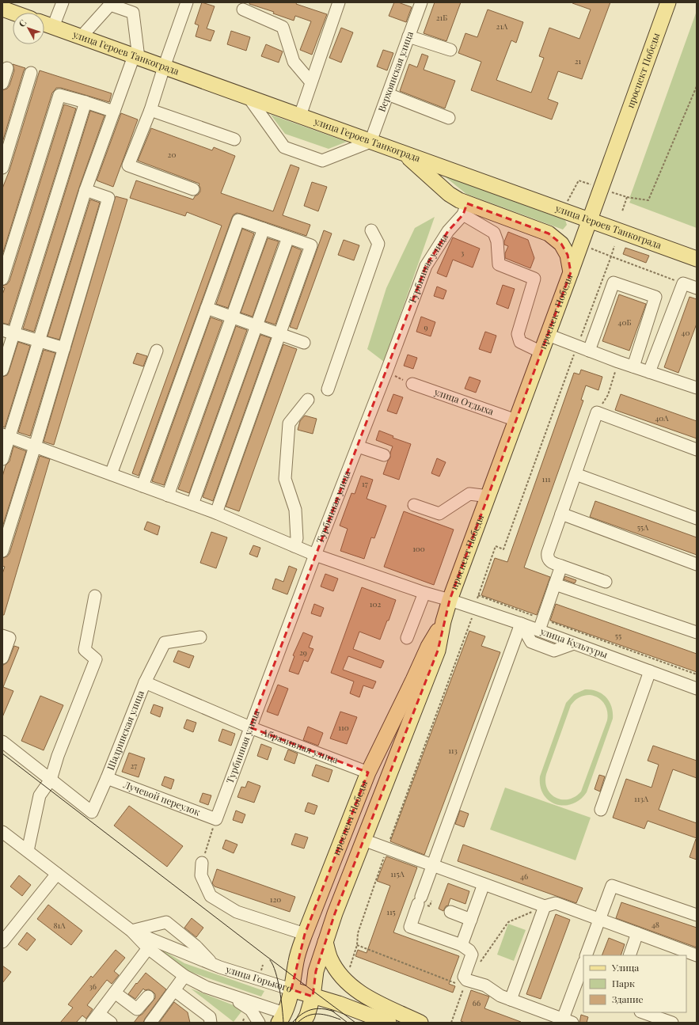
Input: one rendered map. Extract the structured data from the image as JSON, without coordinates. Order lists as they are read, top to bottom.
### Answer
{
  "streets": {
    "main road": ["улица Героев Танкограда", "проспект Победы", "улица Горького"],
    "street": [
      "Верхоянская улица",
      "Турбинная улица",
      "улица Отдыха",
      "улица Культуры",
      "Шадринская улица",
      "Абразивная улица",
      "Лучевой переулок"
    ]
  },
  "crossings": [
    ["улица Героев Танкограда", "проспект Победы"],
    ["улица Героев Танкограда", "Верхоянская улица"],
    ["проспект Победы", "улица Отдыха"],
    ["проспект Победы", "улица Культуры"],
    ["проспект Победы", "Абразивная улица"],
    ["проспект Победы", "улица Горького"],
    ["Турбинная улица", "улица Культуры"],
    ["Турбинная улица", "Абразивная улица"],
    ["Турбинная улица", "Лучевой переулок"],
    ["Шадринская улица", "Абразивная улица"],
    ["Шадринская улица", "Лучевой переулок"]
  ],
  "house_numbers": [
    "21Б",
    "21А",
    "21",
    "20",
    "3",
    "40Б",
    "9",
    "40",
    "40А",
    "111",
    "17",
    "55А",
    "100",
    "102",
    "55",
    "29",
    "110",
    "113",
    "27",
    "113А",
    "115А",
    "46",
    "120",
    "115",
    "48",
    "81А",
    "36",
    "66"
  ],
  "legend": ["Улица", "Парк", "Здание"],
  "north": "top left"
}
